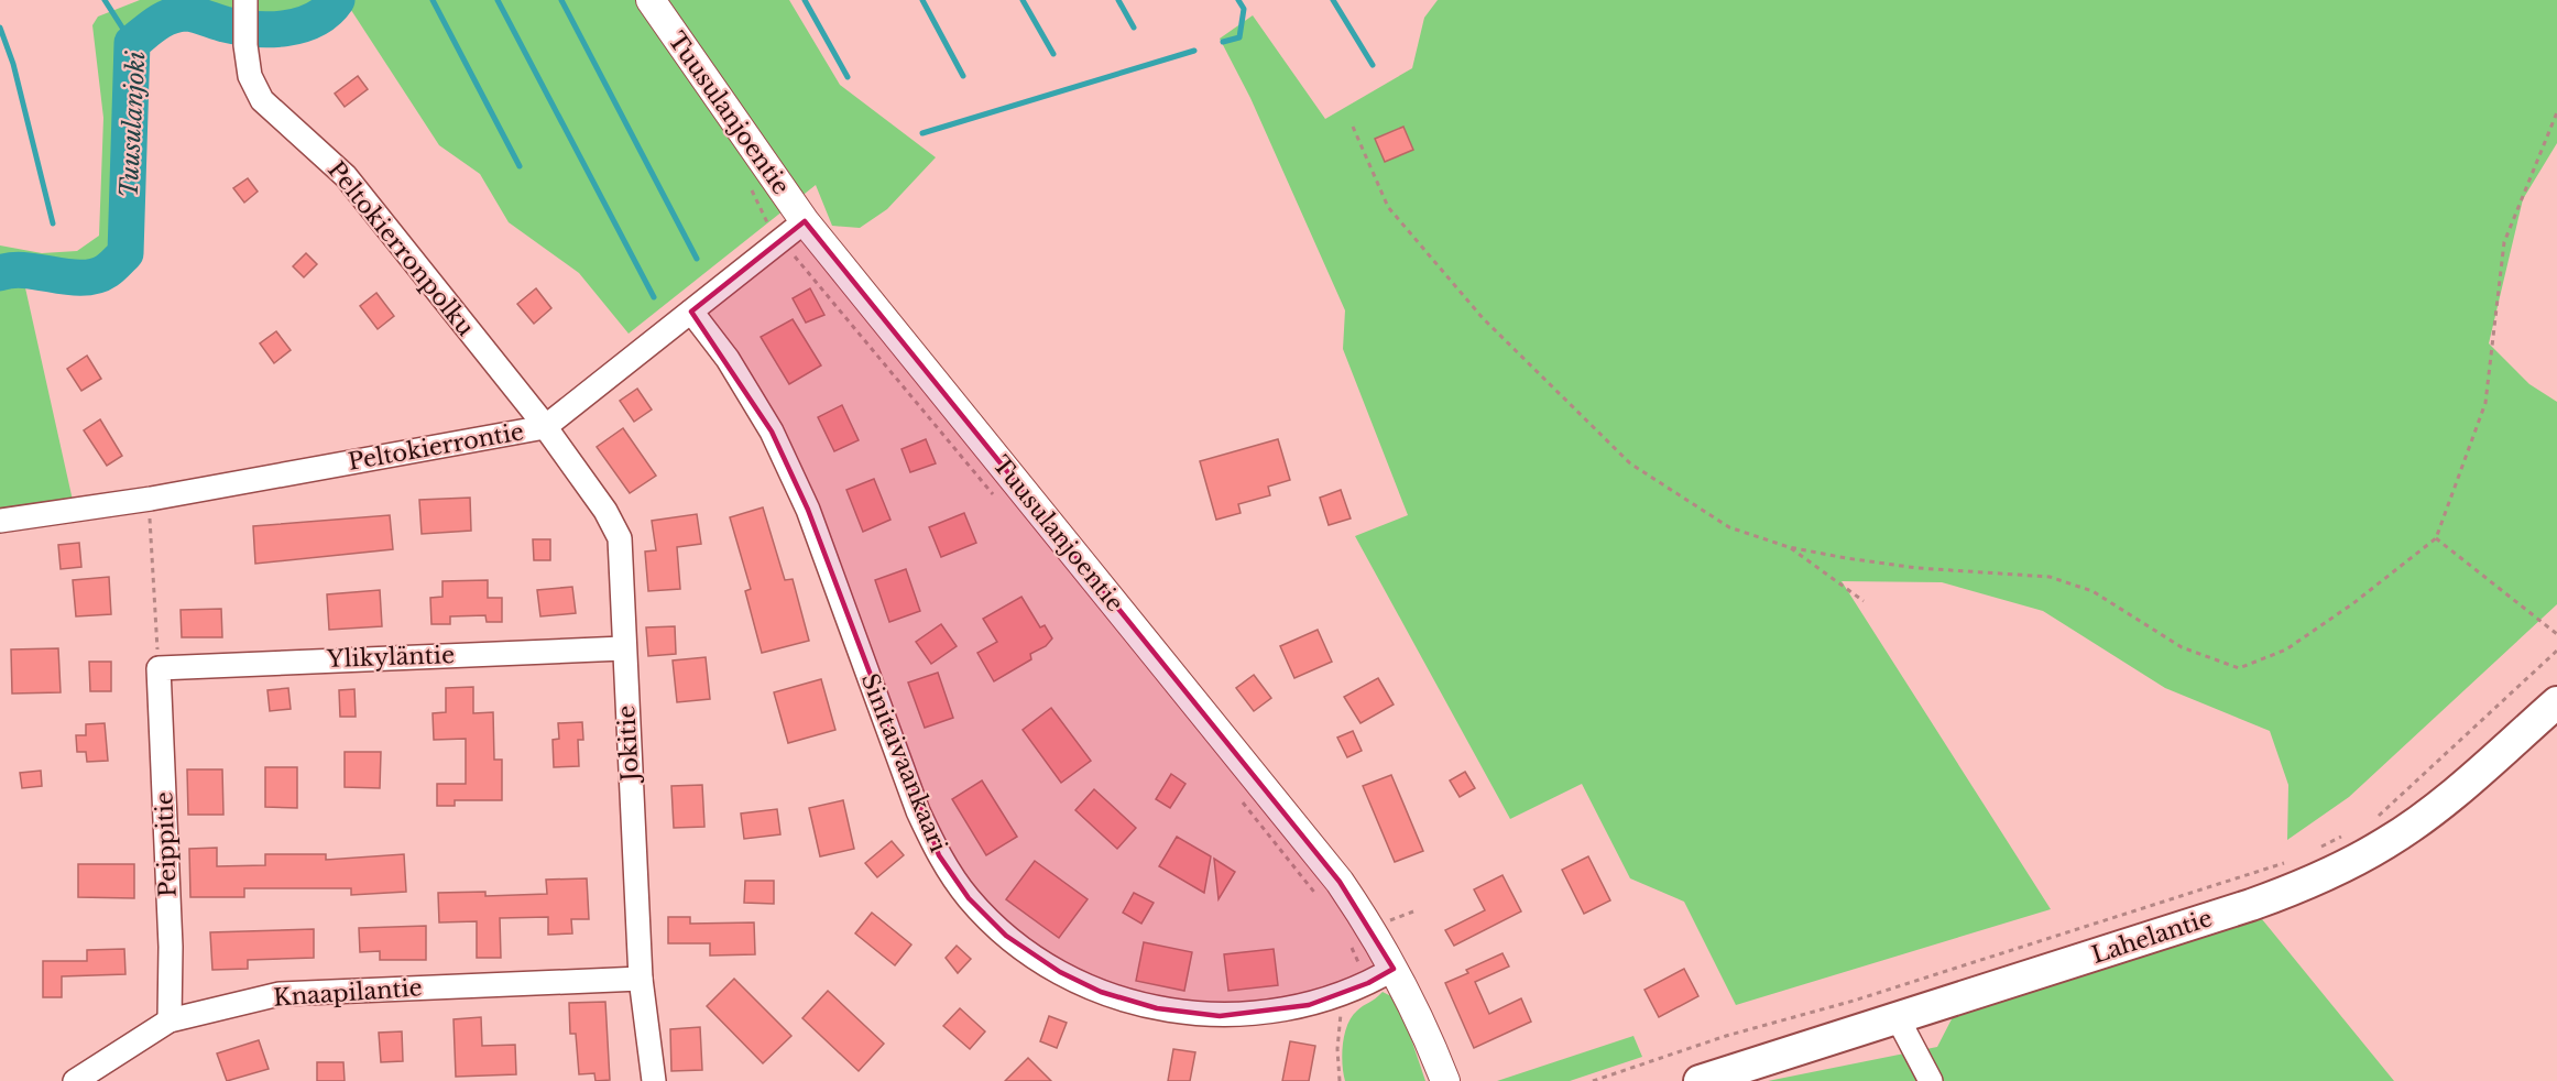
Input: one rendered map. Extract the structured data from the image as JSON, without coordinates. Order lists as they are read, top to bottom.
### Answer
{
  "streets": {
    "main road": ["Lahelantie"],
    "street": [
      "Tuusulanjoentie",
      "Peltokierronpolku",
      "Peltokierrontie",
      "Ylikyläntie",
      "Jokitie",
      "Sinitaivaankaari",
      "Peippitie",
      "Knaapilantie"
    ]
  },
  "crossings": [
    ["Tuusulanjoentie", "Peltokierrontie"],
    ["Tuusulanjoentie", "Sinitaivaankaari"],
    ["Peltokierronpolku", "Peltokierrontie"],
    ["Peltokierronpolku", "Jokitie"],
    ["Peltokierrontie", "Jokitie"],
    ["Peltokierrontie", "Sinitaivaankaari"],
    ["Ylikyläntie", "Jokitie"],
    ["Ylikyläntie", "Peippitie"],
    ["Jokitie", "Knaapilantie"],
    ["Peippitie", "Knaapilantie"]
  ],
  "water": ["Tuusulanjoki"]
}
